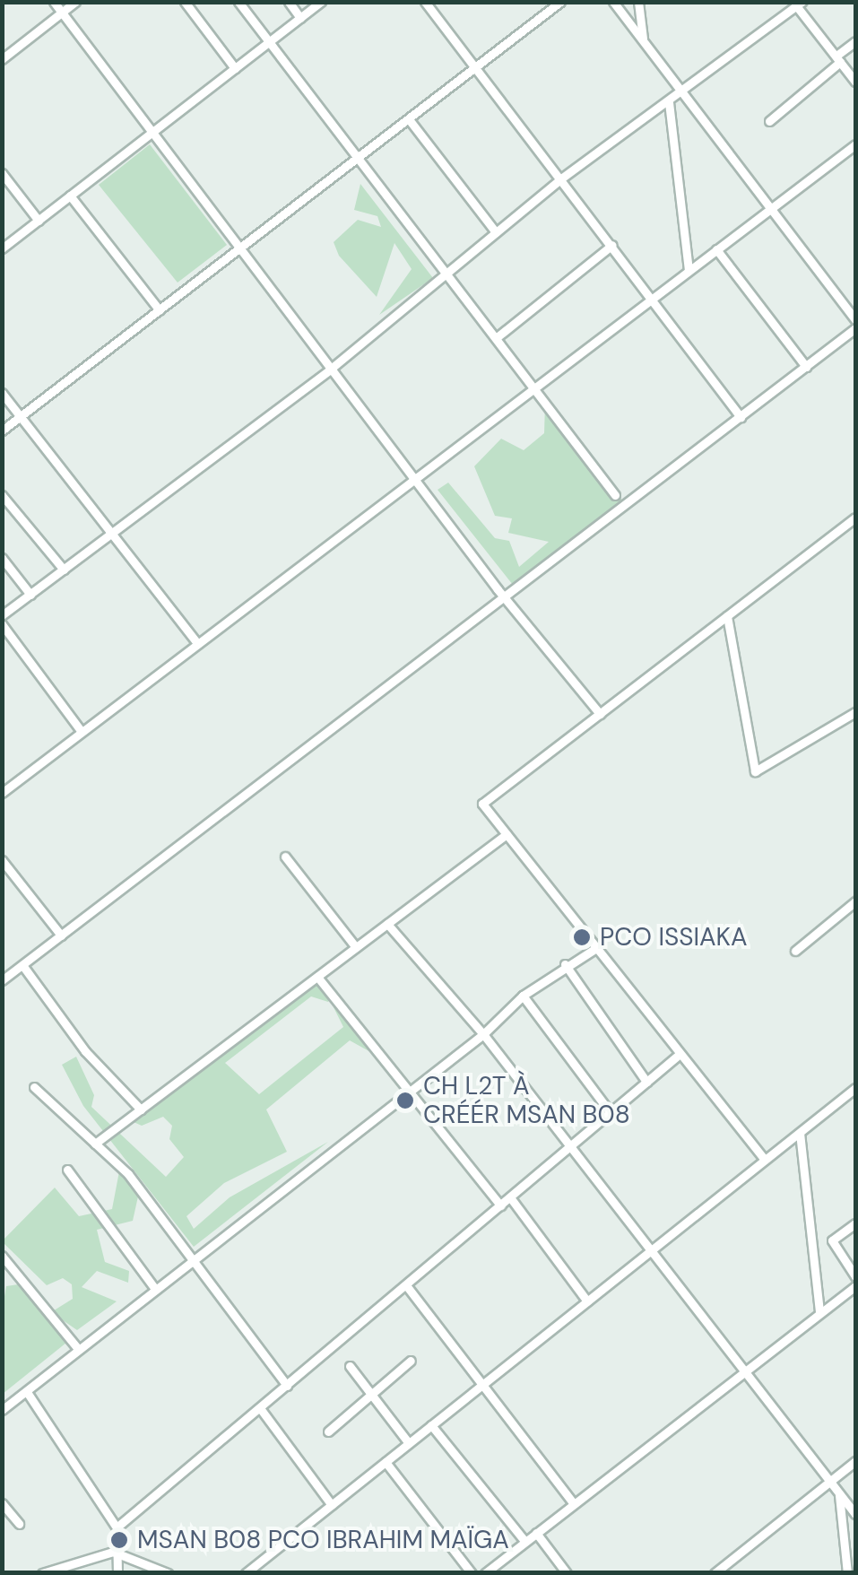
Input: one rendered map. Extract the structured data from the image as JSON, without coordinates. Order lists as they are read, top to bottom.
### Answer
{
  "places": ["PCO ISSIAKA", "CH L2T À CRÉÉR MSAN B08", "MSAN B08 PCO IBRAHIM MAÏGA"]
}
